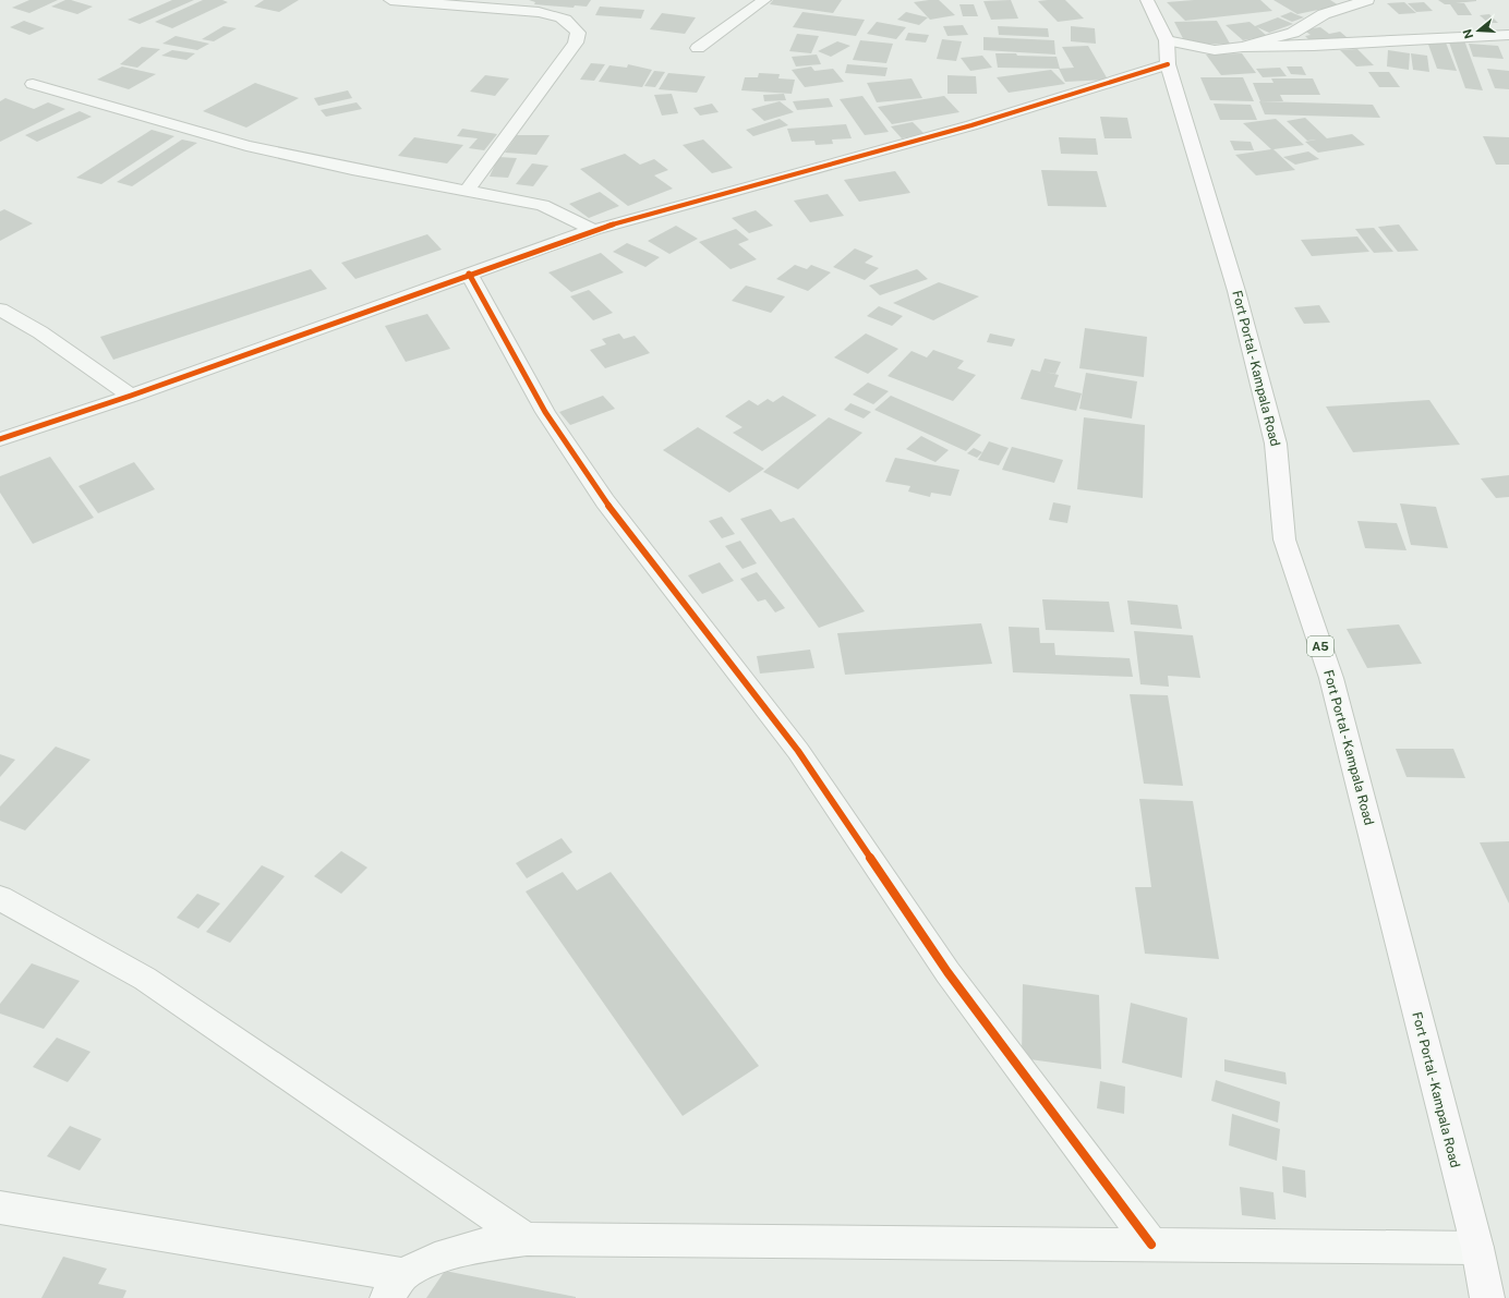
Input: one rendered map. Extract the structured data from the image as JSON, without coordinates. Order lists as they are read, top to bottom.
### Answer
{
  "streets": {
    "main road": ["Fort Portal - Kampala Road", "A5"]
  },
  "north": "left"
}
